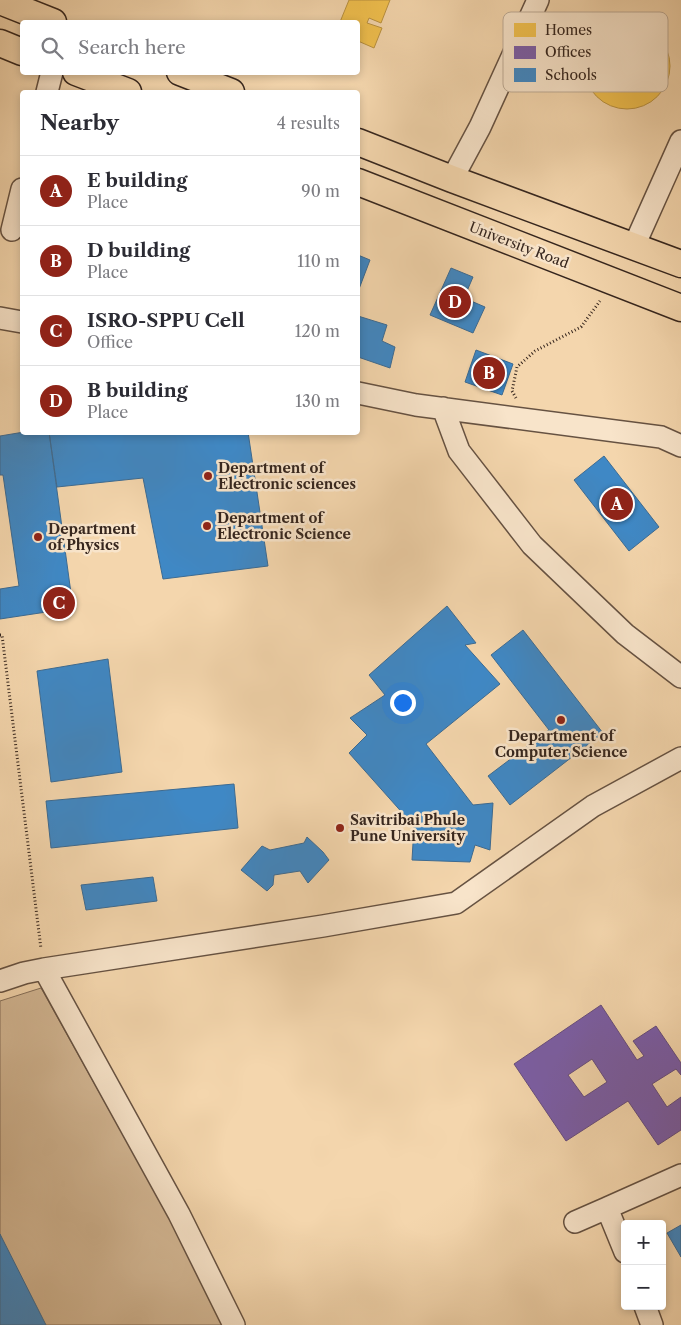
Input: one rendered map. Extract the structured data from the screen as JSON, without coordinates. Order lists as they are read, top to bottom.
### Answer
{
  "streets": {
    "main road": ["University Road"]
  },
  "places": [
    "Department of Electronic sciences",
    "Department of Electronic Science",
    "Department of Physics",
    "Department of Computer Science",
    "Savitribai Phule Pune University"
  ],
  "legend": ["Homes", "Offices", "Schools"],
  "page": {
    "search": "Search here",
    "heading": ["Nearby", "4 results"],
    "list": [
      {
        "mark": "A",
        "name": "E building",
        "note": "Place",
        "value": "90 m"
      },
      {
        "mark": "B",
        "name": "D building",
        "note": "Place",
        "value": "110 m"
      },
      {
        "mark": "C",
        "name": "ISRO-SPPU Cell",
        "note": "Office",
        "value": "120 m"
      },
      {
        "mark": "D",
        "name": "B building",
        "note": "Place",
        "value": "130 m"
      }
    ],
    "pins": [
      "D",
      "B",
      "A",
      "C"
    ],
    "map_buttons": ["+", "−"]
  }
}
